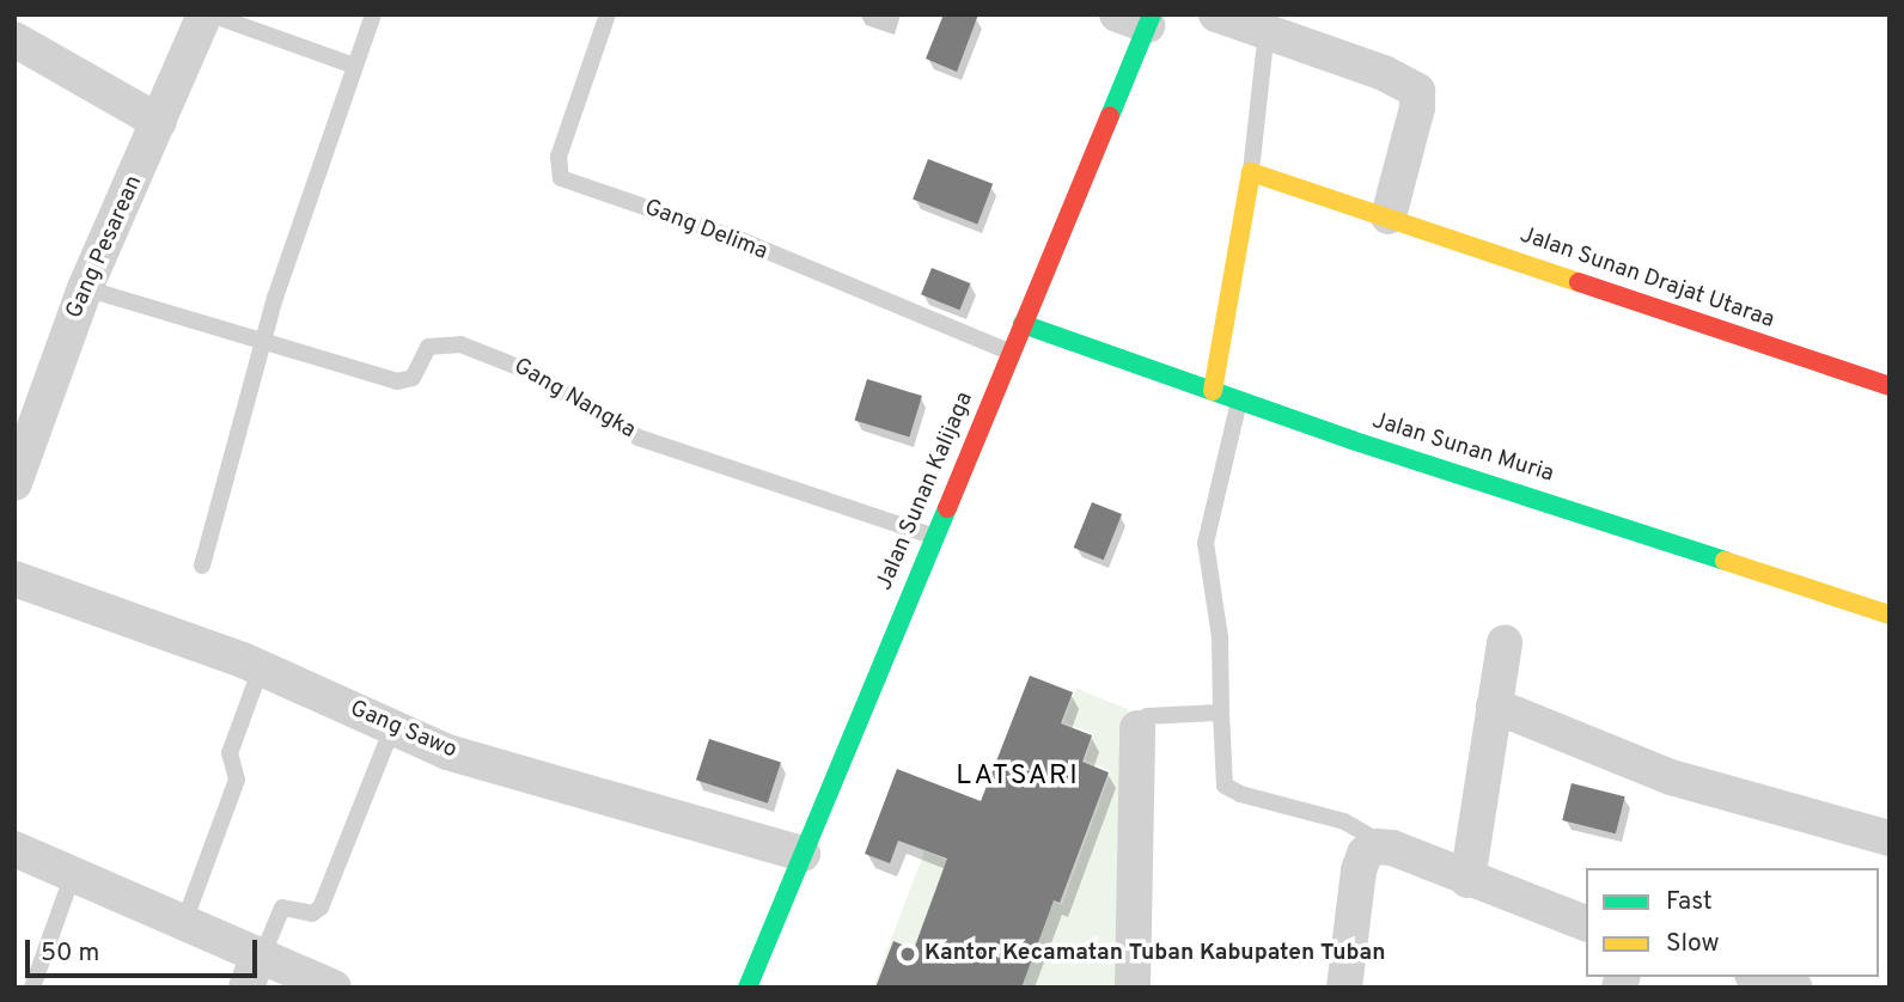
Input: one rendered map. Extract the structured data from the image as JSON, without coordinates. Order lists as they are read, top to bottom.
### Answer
{
  "streets": {
    "street": [
      "Gang Pesarean",
      "Jalan Sunan Drajat Utaraa",
      "Jalan Sunan Muria",
      "Jalan Sunan Kalijaga",
      "Gang Sawo"
    ],
    "lane": ["Gang Delima", "Gang Nangka"]
  },
  "crossings": [
    ["Gang Delima", "Jalan Sunan Kalijaga"],
    ["Gang Pesarean", "Gang Nangka"],
    ["Gang Nangka", "Jalan Sunan Kalijaga"],
    ["Jalan Sunan Muria", "Jalan Sunan Kalijaga"],
    ["Jalan Sunan Kalijaga", "Gang Sawo"]
  ],
  "districts": ["LATSARI"],
  "places": ["Kantor Kecamatan Tuban Kabupaten Tuban"],
  "legend": ["Fast", "Slow"],
  "scale_bar": "50 m"
}
